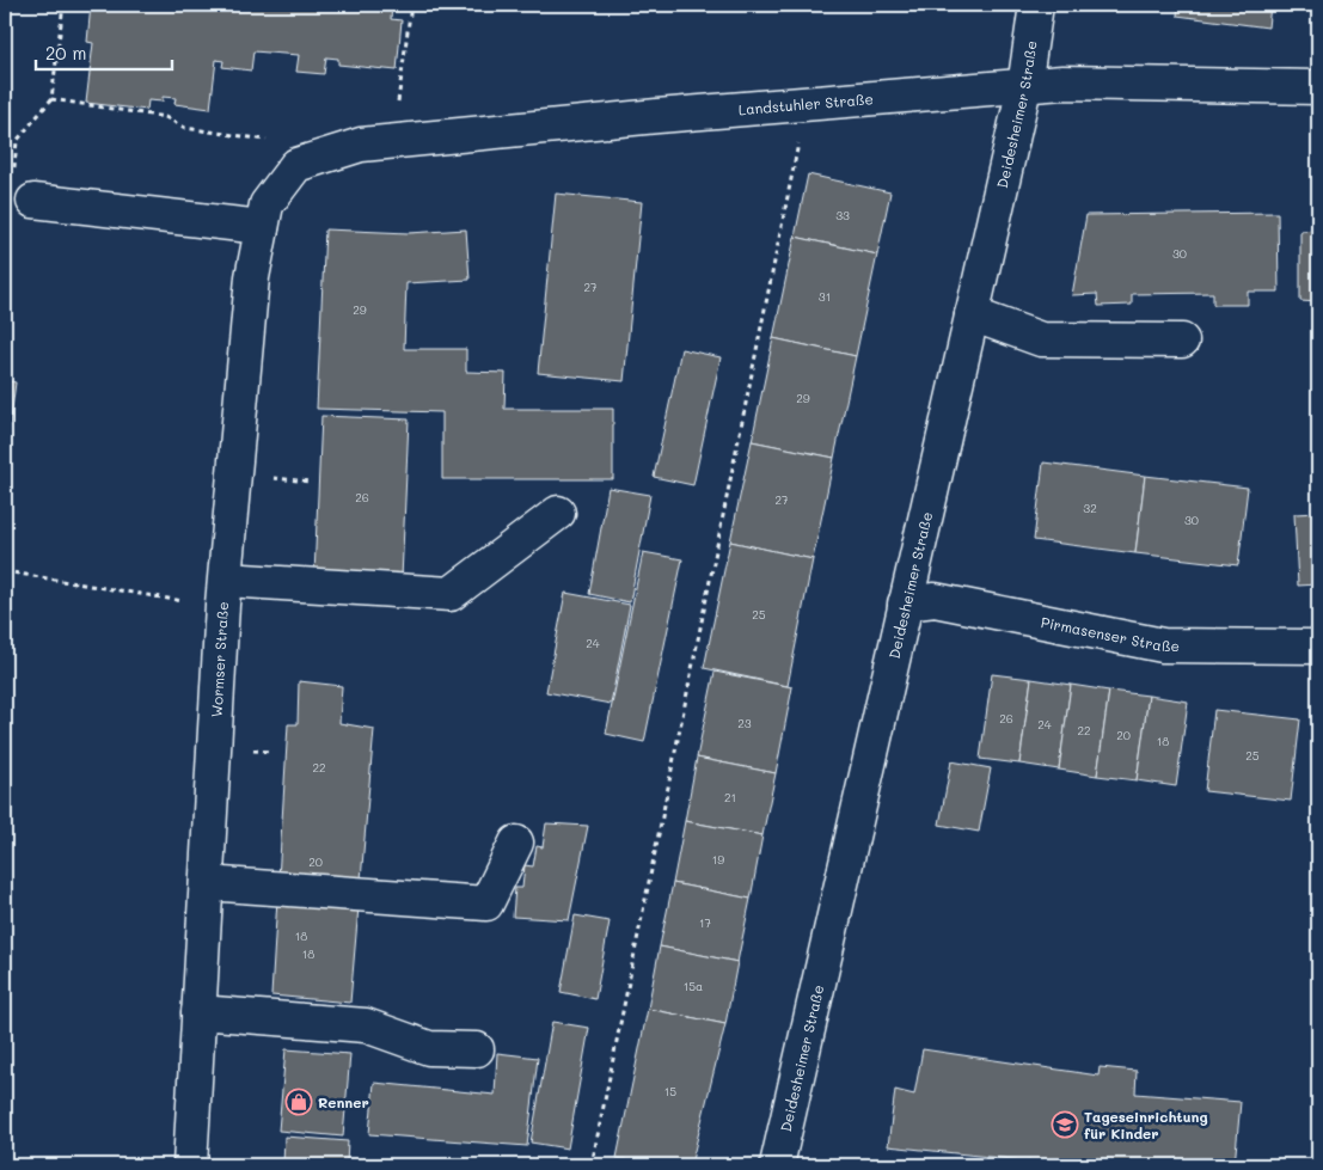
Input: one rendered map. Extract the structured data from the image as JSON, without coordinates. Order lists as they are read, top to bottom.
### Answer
{
  "streets": {
    "street": [
      "Landstuhler Straße",
      "Deidesheimer Straße",
      "Pirmasenser Straße",
      "Wormser Straße"
    ]
  },
  "crossings": [
    ["Landstuhler Straße", "Deidesheimer Straße"],
    ["Landstuhler Straße", "Wormser Straße"],
    ["Deidesheimer Straße", "Pirmasenser Straße"]
  ],
  "places": {
    "shop": ["Renner"],
    "school or university": ["Tageseinrichtung für Kinder"]
  },
  "house_numbers": [
    "33",
    "30",
    "27",
    "31",
    "29",
    "29",
    "26",
    "27",
    "32",
    "30",
    "25",
    "24",
    "26",
    "23",
    "24",
    "22",
    "20",
    "18",
    "25",
    "22",
    "21",
    "19",
    "20",
    "17",
    "18",
    "18",
    "15a",
    "15"
  ],
  "scale_bar": "20 m"
}
